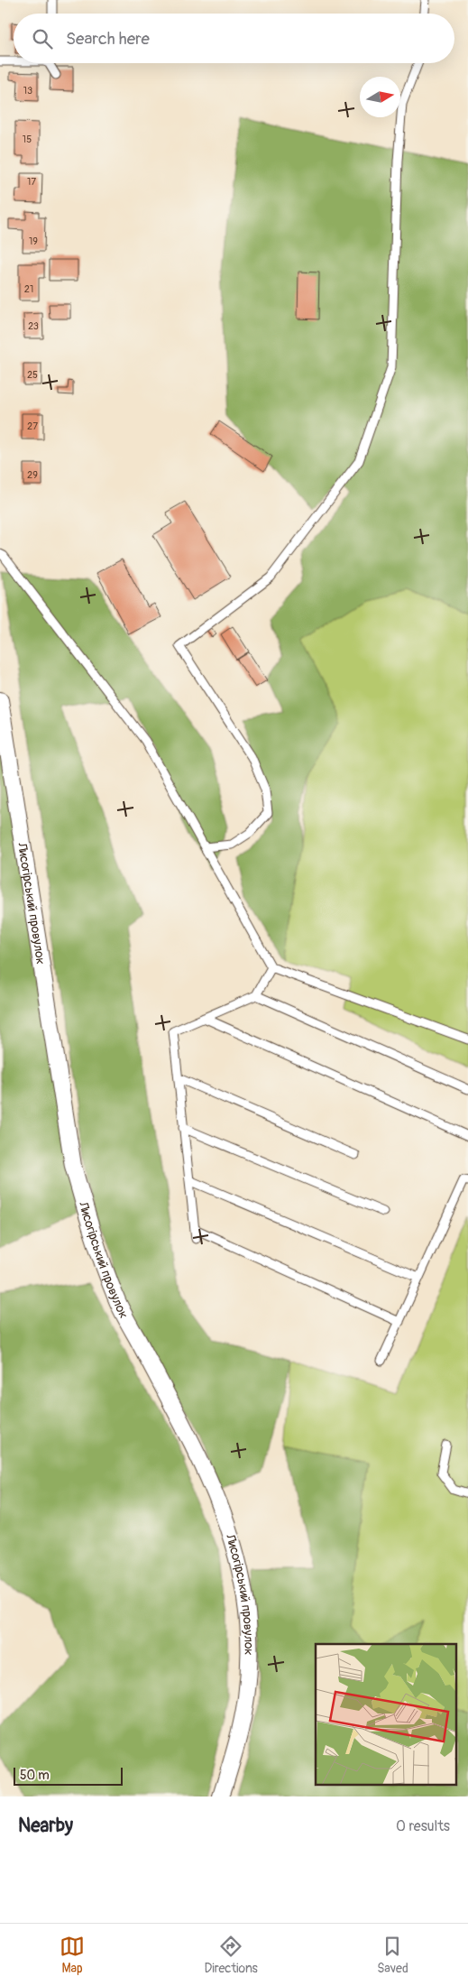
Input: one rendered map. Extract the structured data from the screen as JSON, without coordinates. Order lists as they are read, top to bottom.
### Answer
{
  "streets": {
    "street": ["Лисогірський провулок"]
  },
  "house_numbers": [
    "13",
    "15",
    "17",
    "19",
    "21",
    "23",
    "25",
    "27",
    "29"
  ],
  "scale_bar": "50 m",
  "north": "right",
  "page": {
    "search": "Search here",
    "scale": "50 m",
    "heading": ["Nearby", "0 results"],
    "nav": ["Map", "Directions", "Saved"]
  }
}
